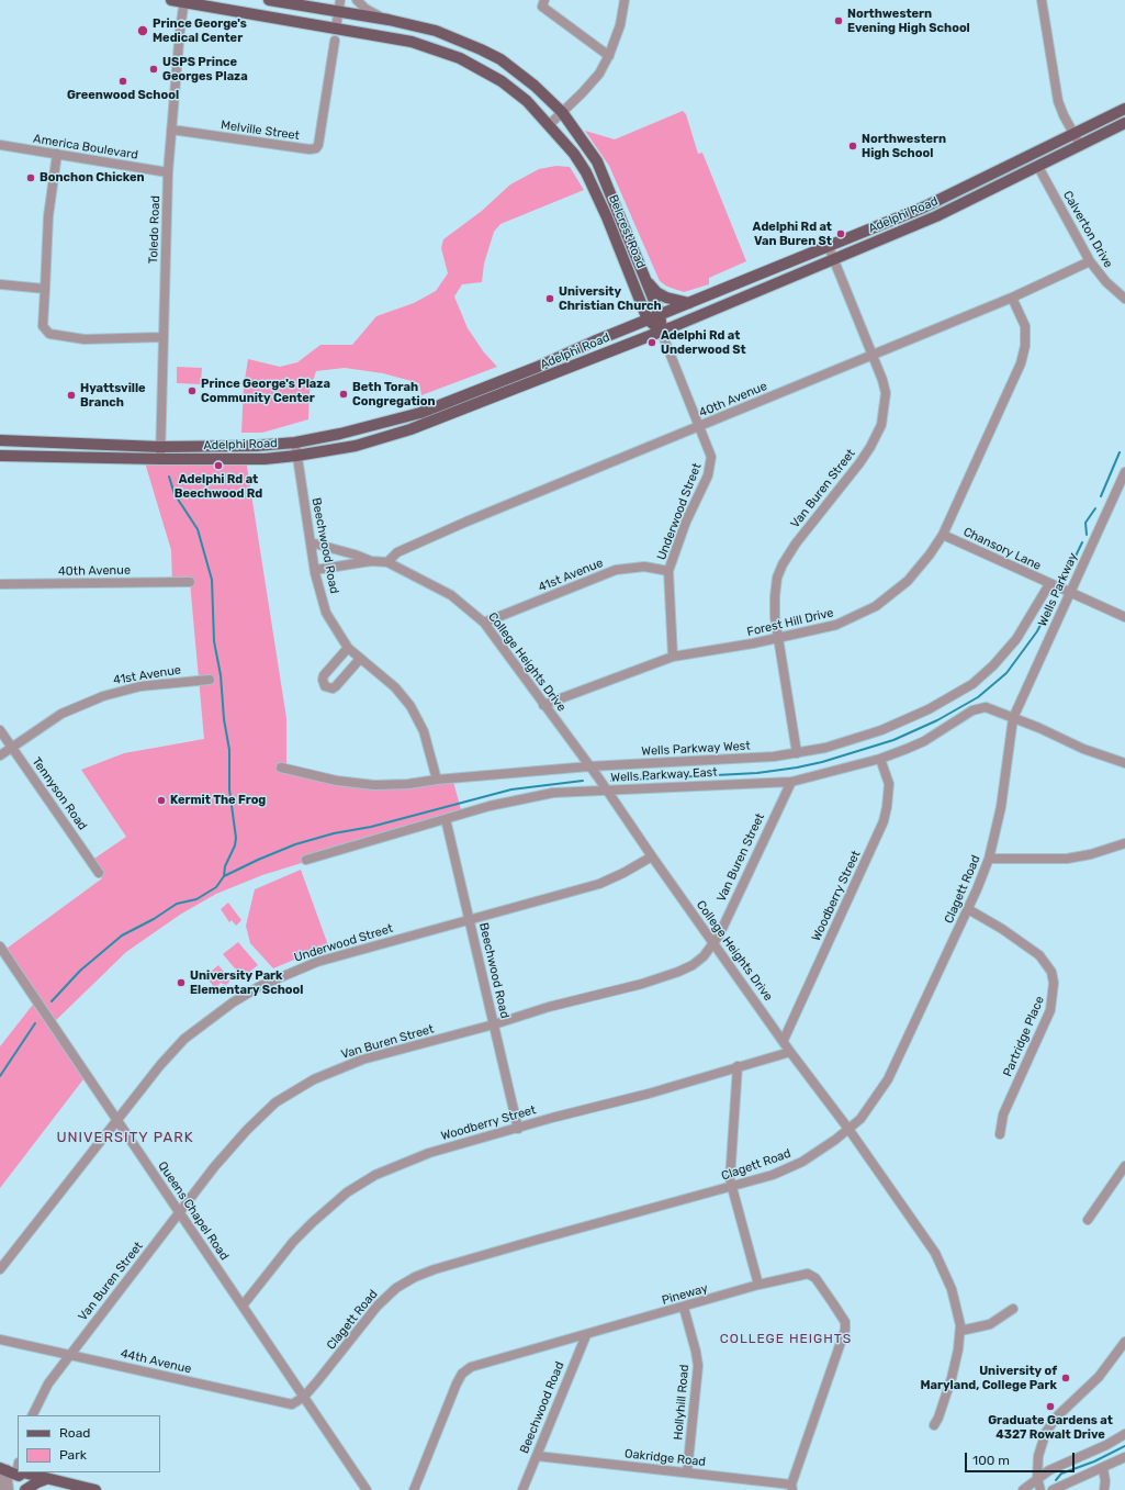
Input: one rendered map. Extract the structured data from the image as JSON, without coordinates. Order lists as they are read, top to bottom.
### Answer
{
  "streets": {
    "main road": ["Adelphi Road", "Belcrest Road"],
    "street": [
      "Melville Street",
      "America Boulevard",
      "Toledo Road",
      "Calverton Drive",
      "40th Avenue",
      "Van Buren Street",
      "Underwood Street",
      "Beechwood Road",
      "Chansory Lane",
      "41st Avenue",
      "Wells Parkway",
      "Forest Hill Drive",
      "College Heights Drive",
      "Wells Parkway West",
      "Wells Parkway East",
      "Tennyson Road",
      "Clagett Road",
      "Woodberry Street",
      "Partridge Place",
      "Queens Chapel Road",
      "Pineway",
      "44th Avenue",
      "Hollyhill Road",
      "Oakridge Road"
    ]
  },
  "crossings": [
    ["Melville Street", "Toledo Road"],
    ["America Boulevard", "Toledo Road"],
    ["Adelphi Road", "Toledo Road"],
    ["Adelphi Road", "Calverton Drive"],
    ["Adelphi Road", "Belcrest Road"],
    ["Adelphi Road", "Van Buren Street"],
    ["Adelphi Road", "Underwood Street"],
    ["Adelphi Road", "Beechwood Road"],
    ["Toledo Road", "Belcrest Road"],
    ["Calverton Drive", "40th Avenue"],
    ["Belcrest Road", "Underwood Street"],
    ["40th Avenue", "Van Buren Street"],
    ["40th Avenue", "Underwood Street"],
    ["40th Avenue", "Forest Hill Drive"],
    ["40th Avenue", "College Heights Drive"],
    ["Van Buren Street", "Beechwood Road"],
    ["Van Buren Street", "Forest Hill Drive"],
    ["Van Buren Street", "College Heights Drive"],
    ["Van Buren Street", "Wells Parkway West"],
    ["Van Buren Street", "Wells Parkway East"],
    ["Van Buren Street", "Queens Chapel Road"],
    ["Van Buren Street", "44th Avenue"],
    ["Underwood Street", "Beechwood Road"],
    ["Underwood Street", "41st Avenue"],
    ["Underwood Street", "Forest Hill Drive"],
    ["Underwood Street", "College Heights Drive"],
    ["Underwood Street", "Queens Chapel Road"],
    ["Beechwood Road", "College Heights Drive"],
    ["Beechwood Road", "Wells Parkway West"],
    ["Beechwood Road", "Wells Parkway East"],
    ["Beechwood Road", "Woodberry Street"],
    ["Beechwood Road", "Pineway"],
    ["Beechwood Road", "Oakridge Road"],
    ["Chansory Lane", "Wells Parkway"],
    ["Chansory Lane", "Forest Hill Drive"],
    ["Chansory Lane", "Wells Parkway West"],
    ["41st Avenue", "College Heights Drive"],
    ["41st Avenue", "Tennyson Road"],
    ["Wells Parkway", "Wells Parkway East"],
    ["Wells Parkway", "Clagett Road"],
    ["Forest Hill Drive", "College Heights Drive"],
    ["College Heights Drive", "Wells Parkway West"],
    ["College Heights Drive", "Wells Parkway East"],
    ["College Heights Drive", "Clagett Road"],
    ["College Heights Drive", "Woodberry Street"],
    ["Wells Parkway East", "Clagett Road"],
    ["Wells Parkway East", "Woodberry Street"],
    ["Clagett Road", "Partridge Place"],
    ["Clagett Road", "Queens Chapel Road"],
    ["Clagett Road", "44th Avenue"],
    ["Woodberry Street", "Queens Chapel Road"],
    ["Queens Chapel Road", "44th Avenue"],
    ["Pineway", "Hollyhill Road"],
    ["Pineway", "Oakridge Road"],
    ["Hollyhill Road", "Oakridge Road"]
  ],
  "districts": ["UNIVERSITY PARK", "COLLEGE HEIGHTS"],
  "places": [
    "Northwestern Evening High School",
    "Prince George's Medical Center",
    "USPS Prince Georges Plaza",
    "Greenwood School",
    "Northwestern High School",
    "Bonchon Chicken",
    "Adelphi Rd at Van Buren St",
    "University Christian Church",
    "Adelphi Rd at Underwood St",
    "Prince George's Plaza Community Center",
    "Beth Torah Congregation",
    "Hyattsville Branch",
    "Adelphi Rd at Beechwood Rd",
    "Kermit The Frog",
    "University Park Elementary School",
    "University of Maryland, College Park",
    "Graduate Gardens at 4327 Rowalt Drive"
  ],
  "legend": ["Road", "Park"],
  "scale_bar": "100 m"
}
